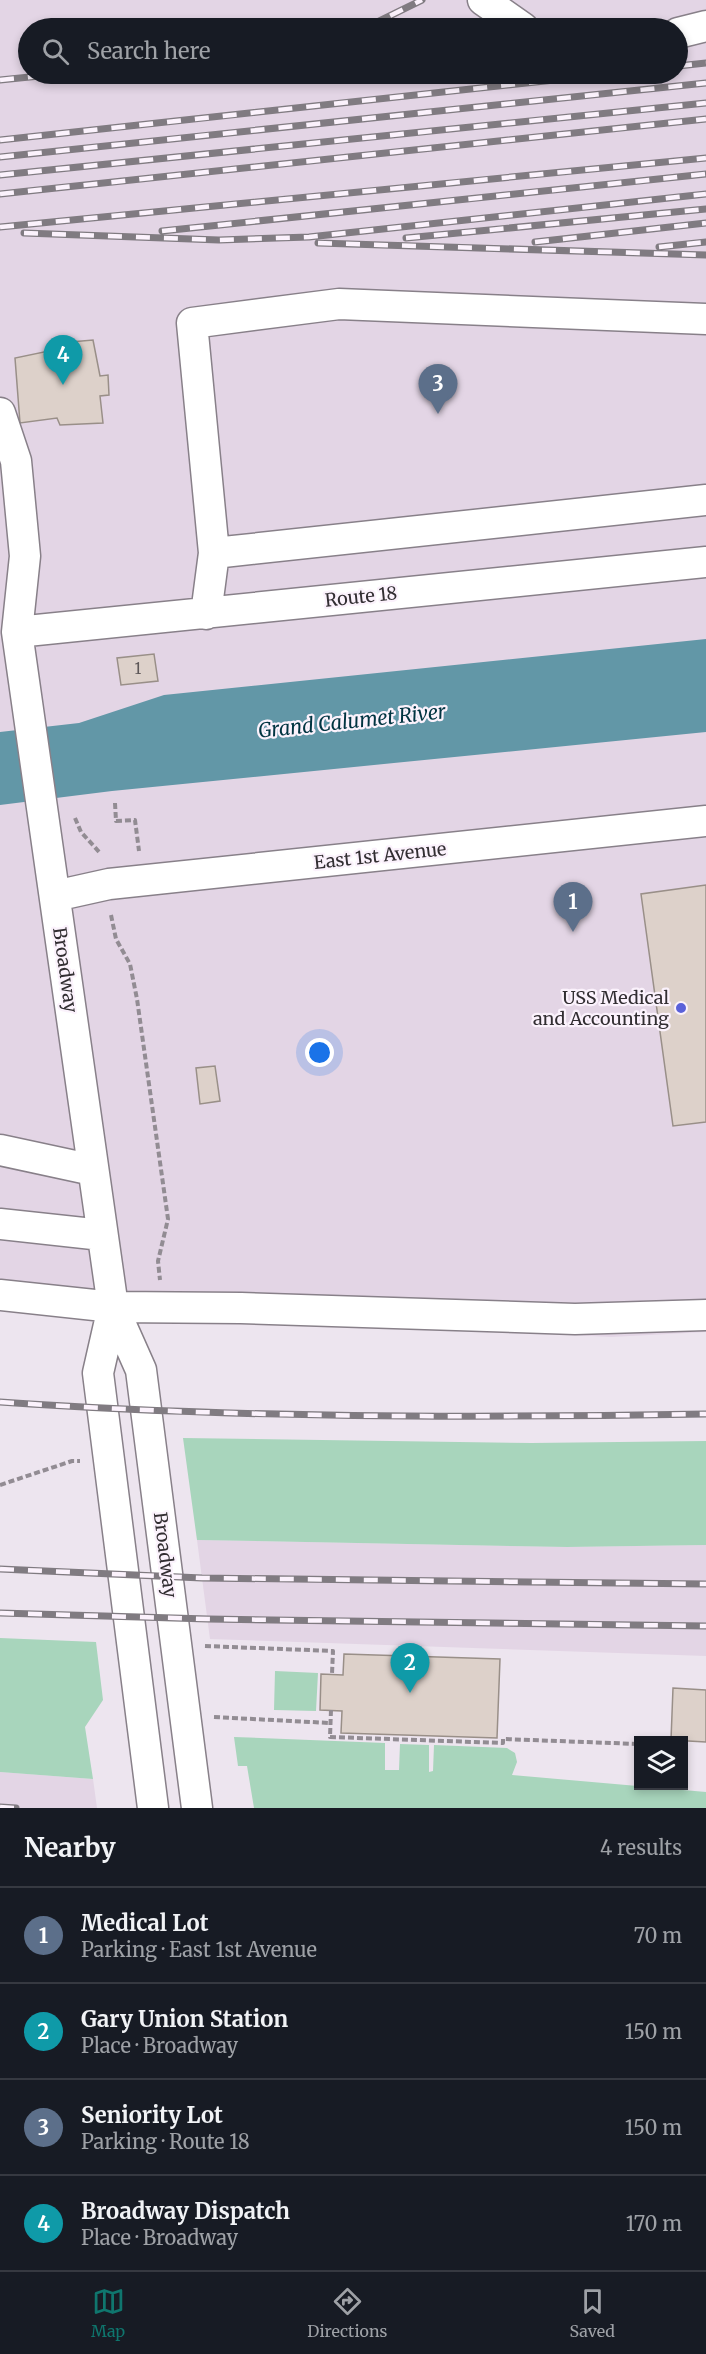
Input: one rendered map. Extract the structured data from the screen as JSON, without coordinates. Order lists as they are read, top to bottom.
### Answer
{
  "streets": {
    "street": ["Route 18", "East 1st Avenue", "Broadway"]
  },
  "crossings": [
    ["Route 18", "Broadway"],
    ["East 1st Avenue", "Broadway"]
  ],
  "water": ["Grand Calumet River"],
  "places": ["USS Medical and Accounting"],
  "house_numbers": ["1"],
  "page": {
    "search": "Search here",
    "pins": [
      "4",
      "3",
      "1",
      "2"
    ],
    "heading": ["Nearby", "4 results"],
    "list": [
      {
        "mark": "1",
        "name": "Medical Lot",
        "note": "Parking · East 1st Avenue",
        "value": "70 m"
      },
      {
        "mark": "2",
        "name": "Gary Union Station",
        "note": "Place · Broadway",
        "value": "150 m"
      },
      {
        "mark": "3",
        "name": "Seniority Lot",
        "note": "Parking · Route 18",
        "value": "150 m"
      },
      {
        "mark": "4",
        "name": "Broadway Dispatch",
        "note": "Place · Broadway",
        "value": "170 m"
      }
    ],
    "nav": ["Map", "Directions", "Saved"]
  }
}
